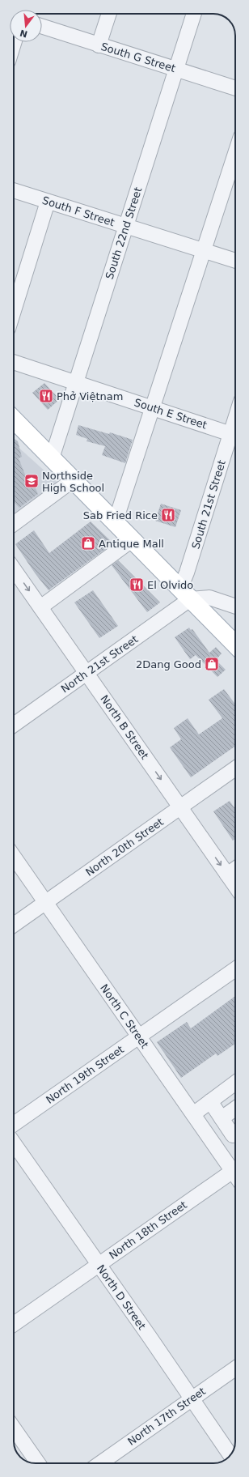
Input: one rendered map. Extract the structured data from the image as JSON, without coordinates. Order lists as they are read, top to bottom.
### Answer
{
  "streets": {
    "street": [
      "South G Street",
      "South F Street",
      "South 22nd Street",
      "South E Street",
      "South 21st Street",
      "North 21st Street",
      "North B Street",
      "North 20th Street",
      "North C Street",
      "North 19th Street",
      "North 18th Street",
      "North D Street",
      "North 17th Street"
    ]
  },
  "crossings": [
    ["South G Street", "South 22nd Street"],
    ["South F Street", "South 22nd Street"],
    ["South 22nd Street", "South E Street"],
    ["South E Street", "South 21st Street"],
    ["South 21st Street", "North 21st Street"],
    ["North 21st Street", "North B Street"],
    ["North B Street", "North 20th Street"],
    ["North 20th Street", "North C Street"],
    ["North C Street", "North 19th Street"],
    ["North 18th Street", "North D Street"],
    ["North D Street", "North 17th Street"]
  ],
  "one_way": ["North B Street"],
  "places": {
    "restaurant": ["Phở Việtnam", "Sab Fried Rice", "El Olvido"],
    "school or university": ["Northside High School"],
    "shop": ["Antique Mall", "2Dang Good"]
  },
  "north": "bottom"
}
